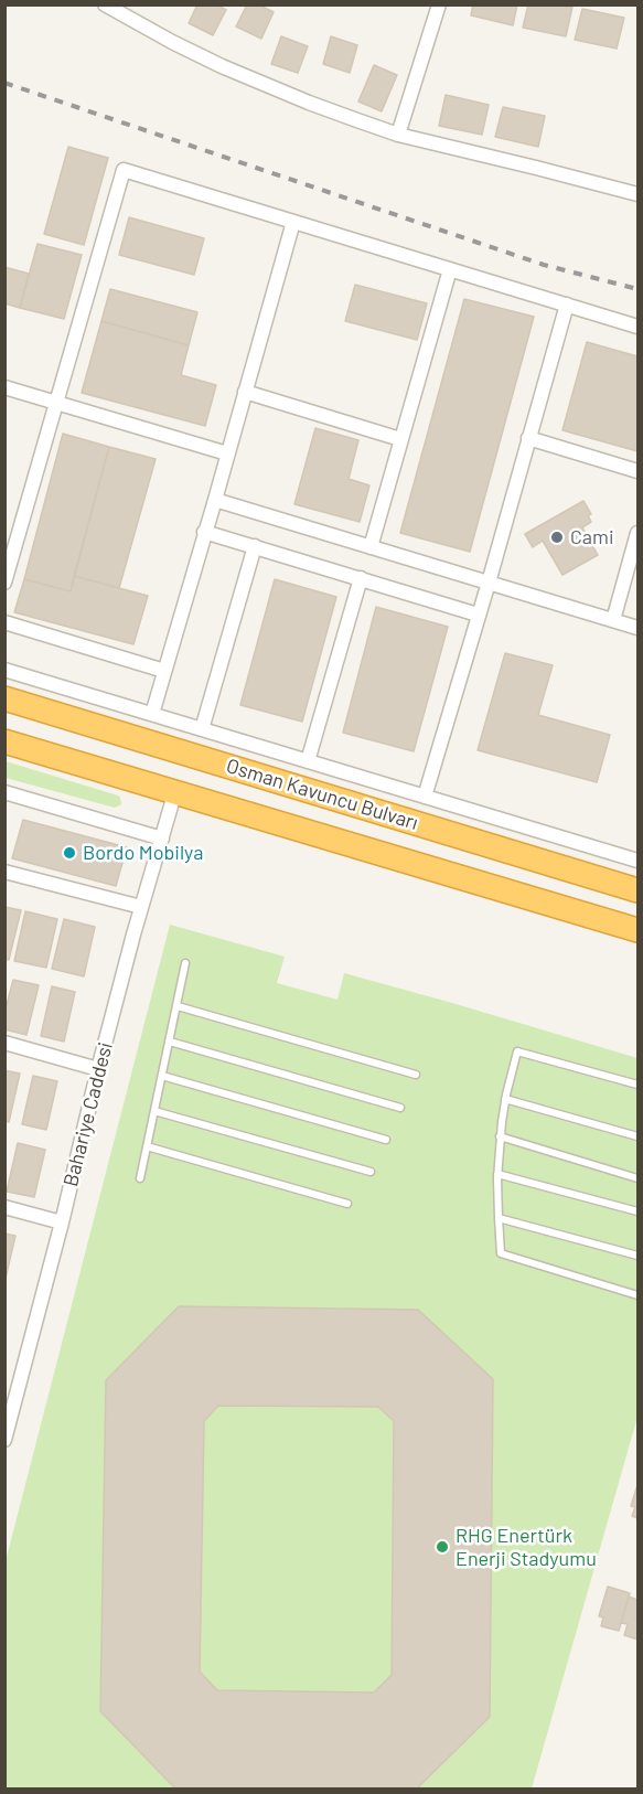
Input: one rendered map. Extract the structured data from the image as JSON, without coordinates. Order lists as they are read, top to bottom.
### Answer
{
  "streets": {
    "highway": ["Osman Kavuncu Bulvarı"],
    "street": ["Bahariye Caddesi"]
  },
  "crossings": [
    ["Osman Kavuncu Bulvarı", "Bahariye Caddesi"]
  ],
  "places": ["Cami", "Bordo Mobilya", "RHG Enertürk Enerji Stadyumu"]
}
